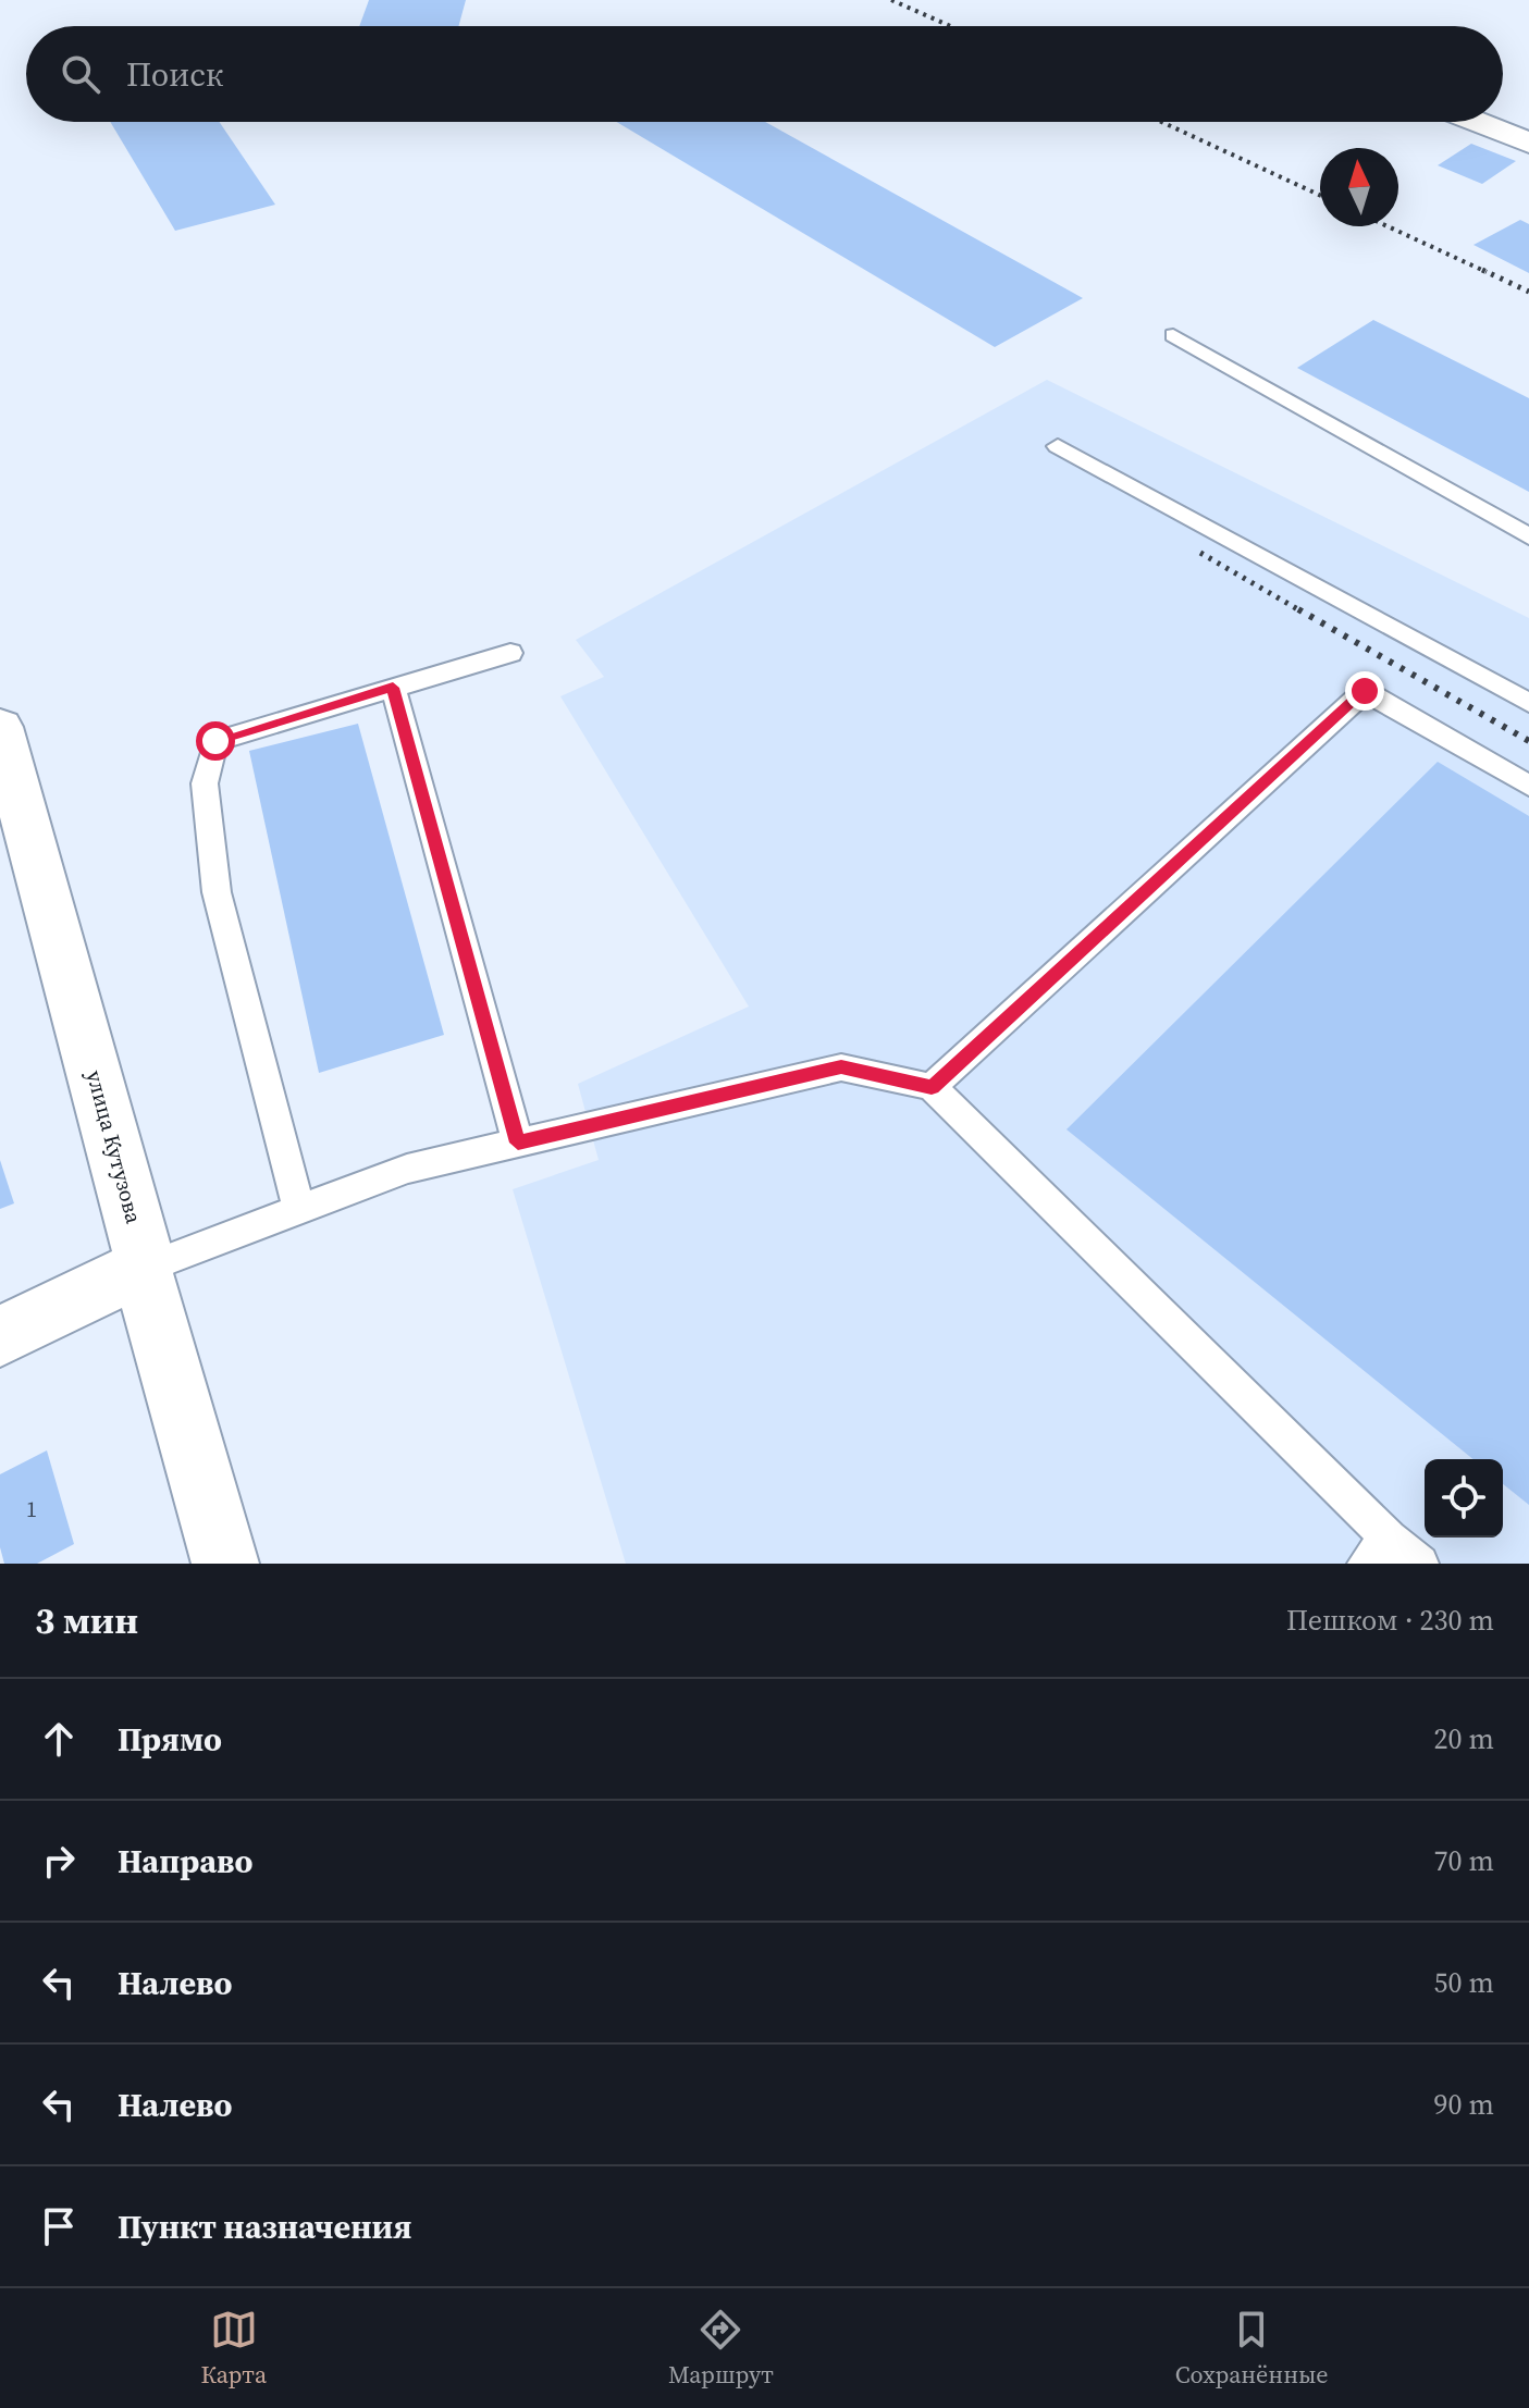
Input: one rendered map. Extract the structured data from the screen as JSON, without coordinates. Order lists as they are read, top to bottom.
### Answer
{
  "streets": {
    "street": ["улица Кутузова"]
  },
  "house_numbers": ["1"],
  "north": "top",
  "page": {
    "search": "Поиск",
    "heading": ["3 мин", "Пешком · 230 m"],
    "list": [
      ["Прямо", "20 m"],
      ["Направо", "70 m"],
      ["Налево", "50 m"],
      ["Налево", "90 m"],
      "Пункт назначения"
    ],
    "nav": ["Карта", "Маршрут", "Сохранённые"]
  }
}
